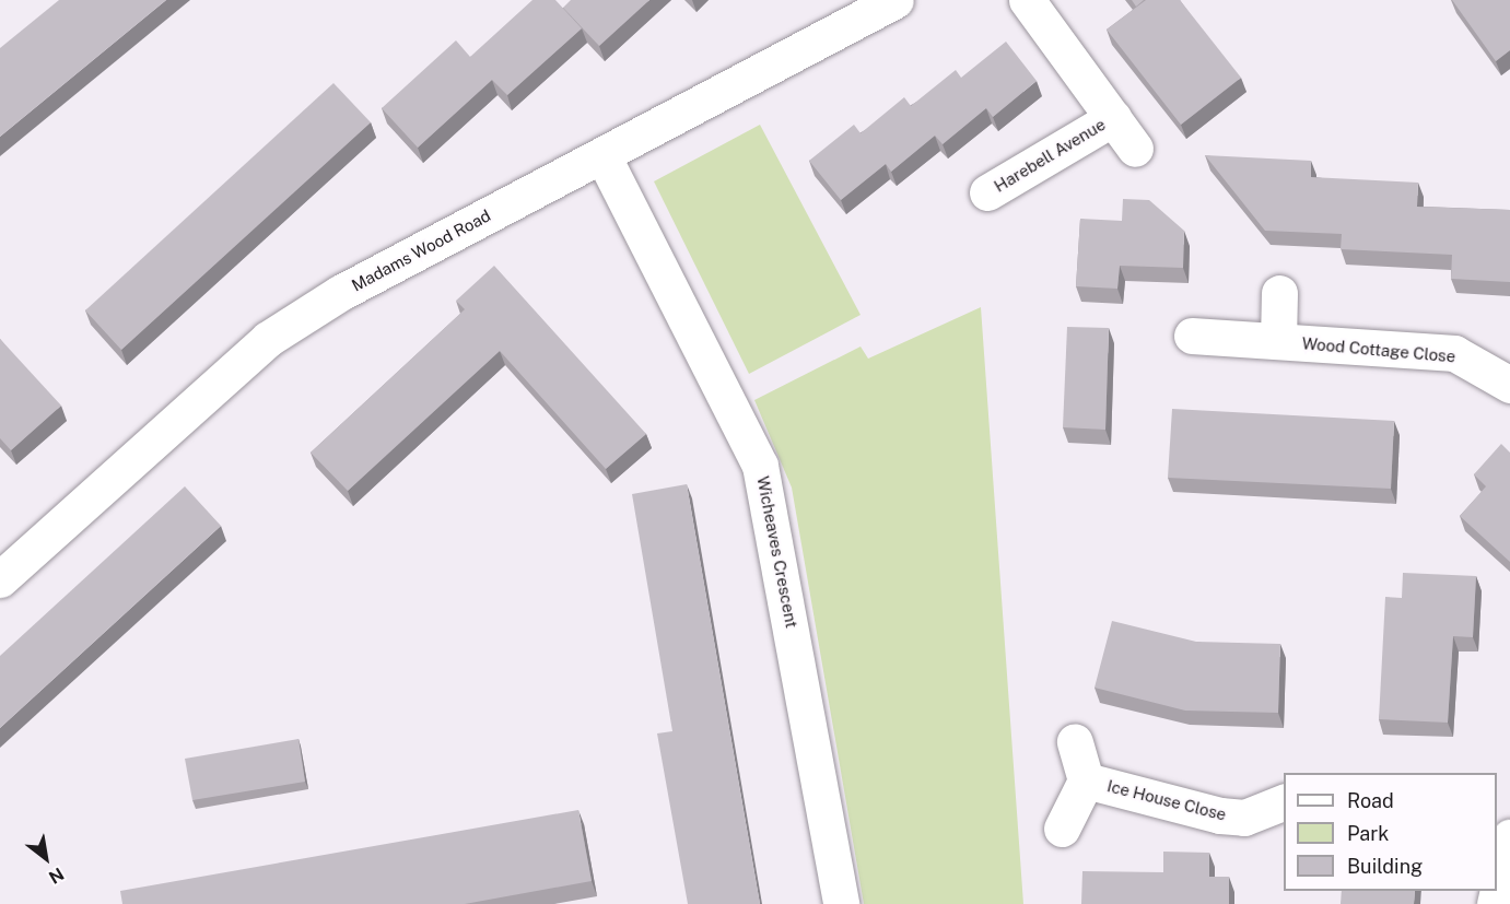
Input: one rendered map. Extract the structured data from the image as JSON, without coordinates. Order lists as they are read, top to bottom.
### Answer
{
  "streets": {
    "street": [
      "Harebell Avenue",
      "Madams Wood Road",
      "Wood Cottage Close",
      "Wicheaves Crescent",
      "Ice House Close"
    ]
  },
  "crossings": [
    ["Madams Wood Road", "Wicheaves Crescent"]
  ],
  "legend": ["Road", "Park", "Building"],
  "north": "bottom right"
}
